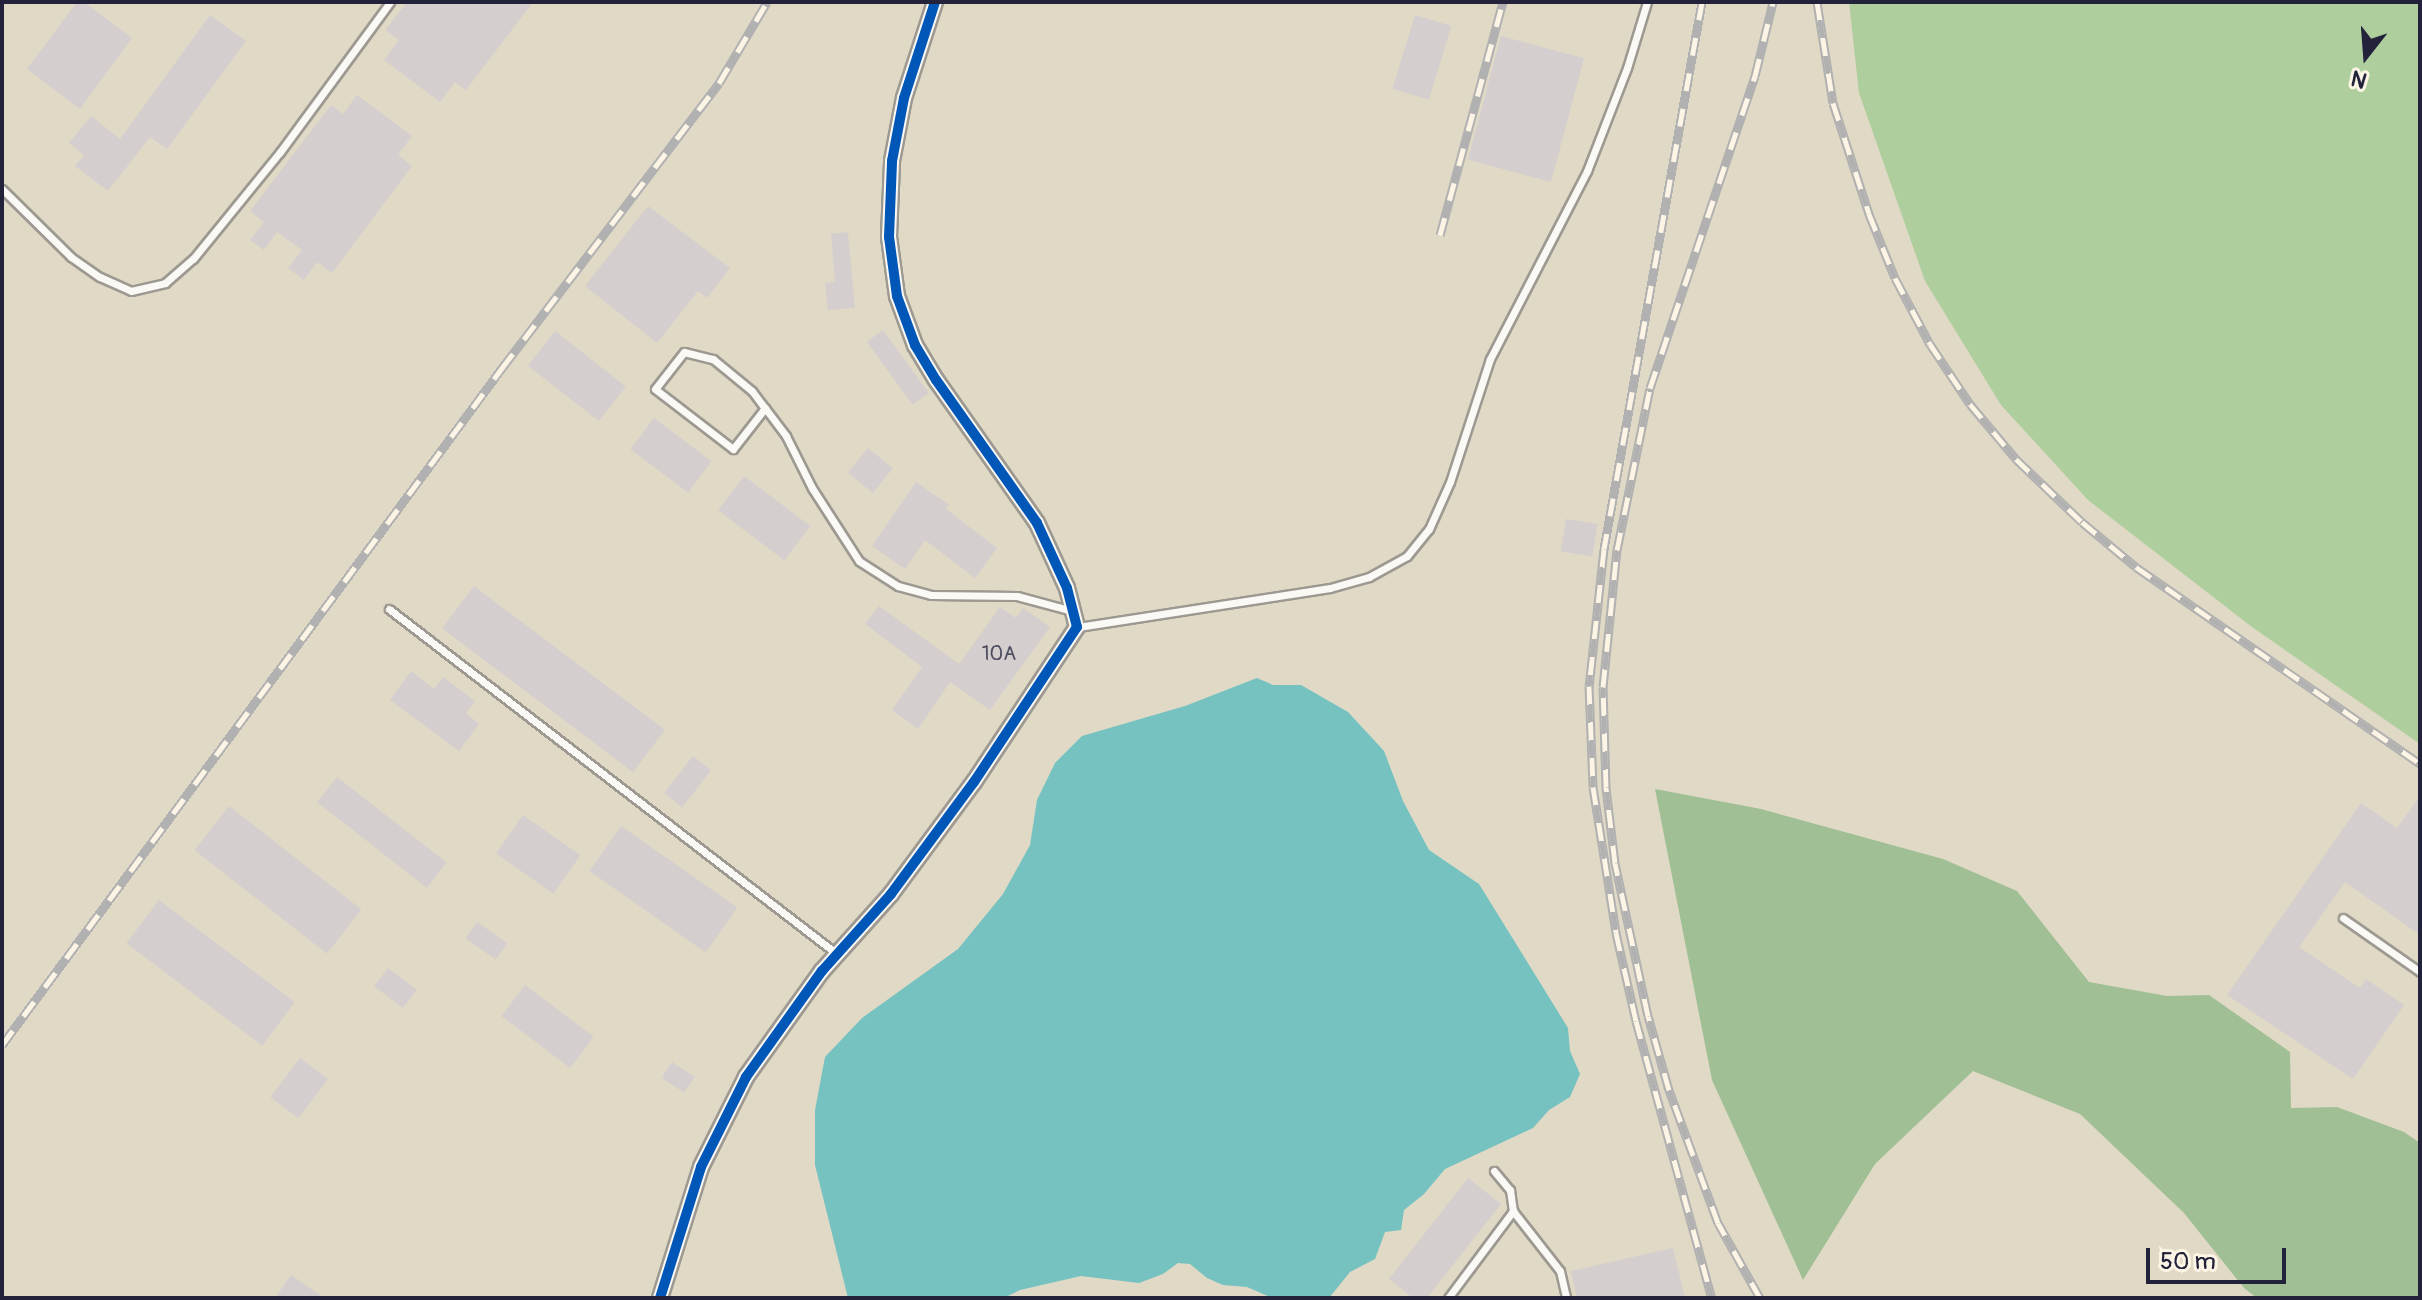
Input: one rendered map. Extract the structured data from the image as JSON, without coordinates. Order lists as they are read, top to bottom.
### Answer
{
  "house_numbers": ["10А"],
  "scale_bar": "50 m",
  "north": "bottom"
}
